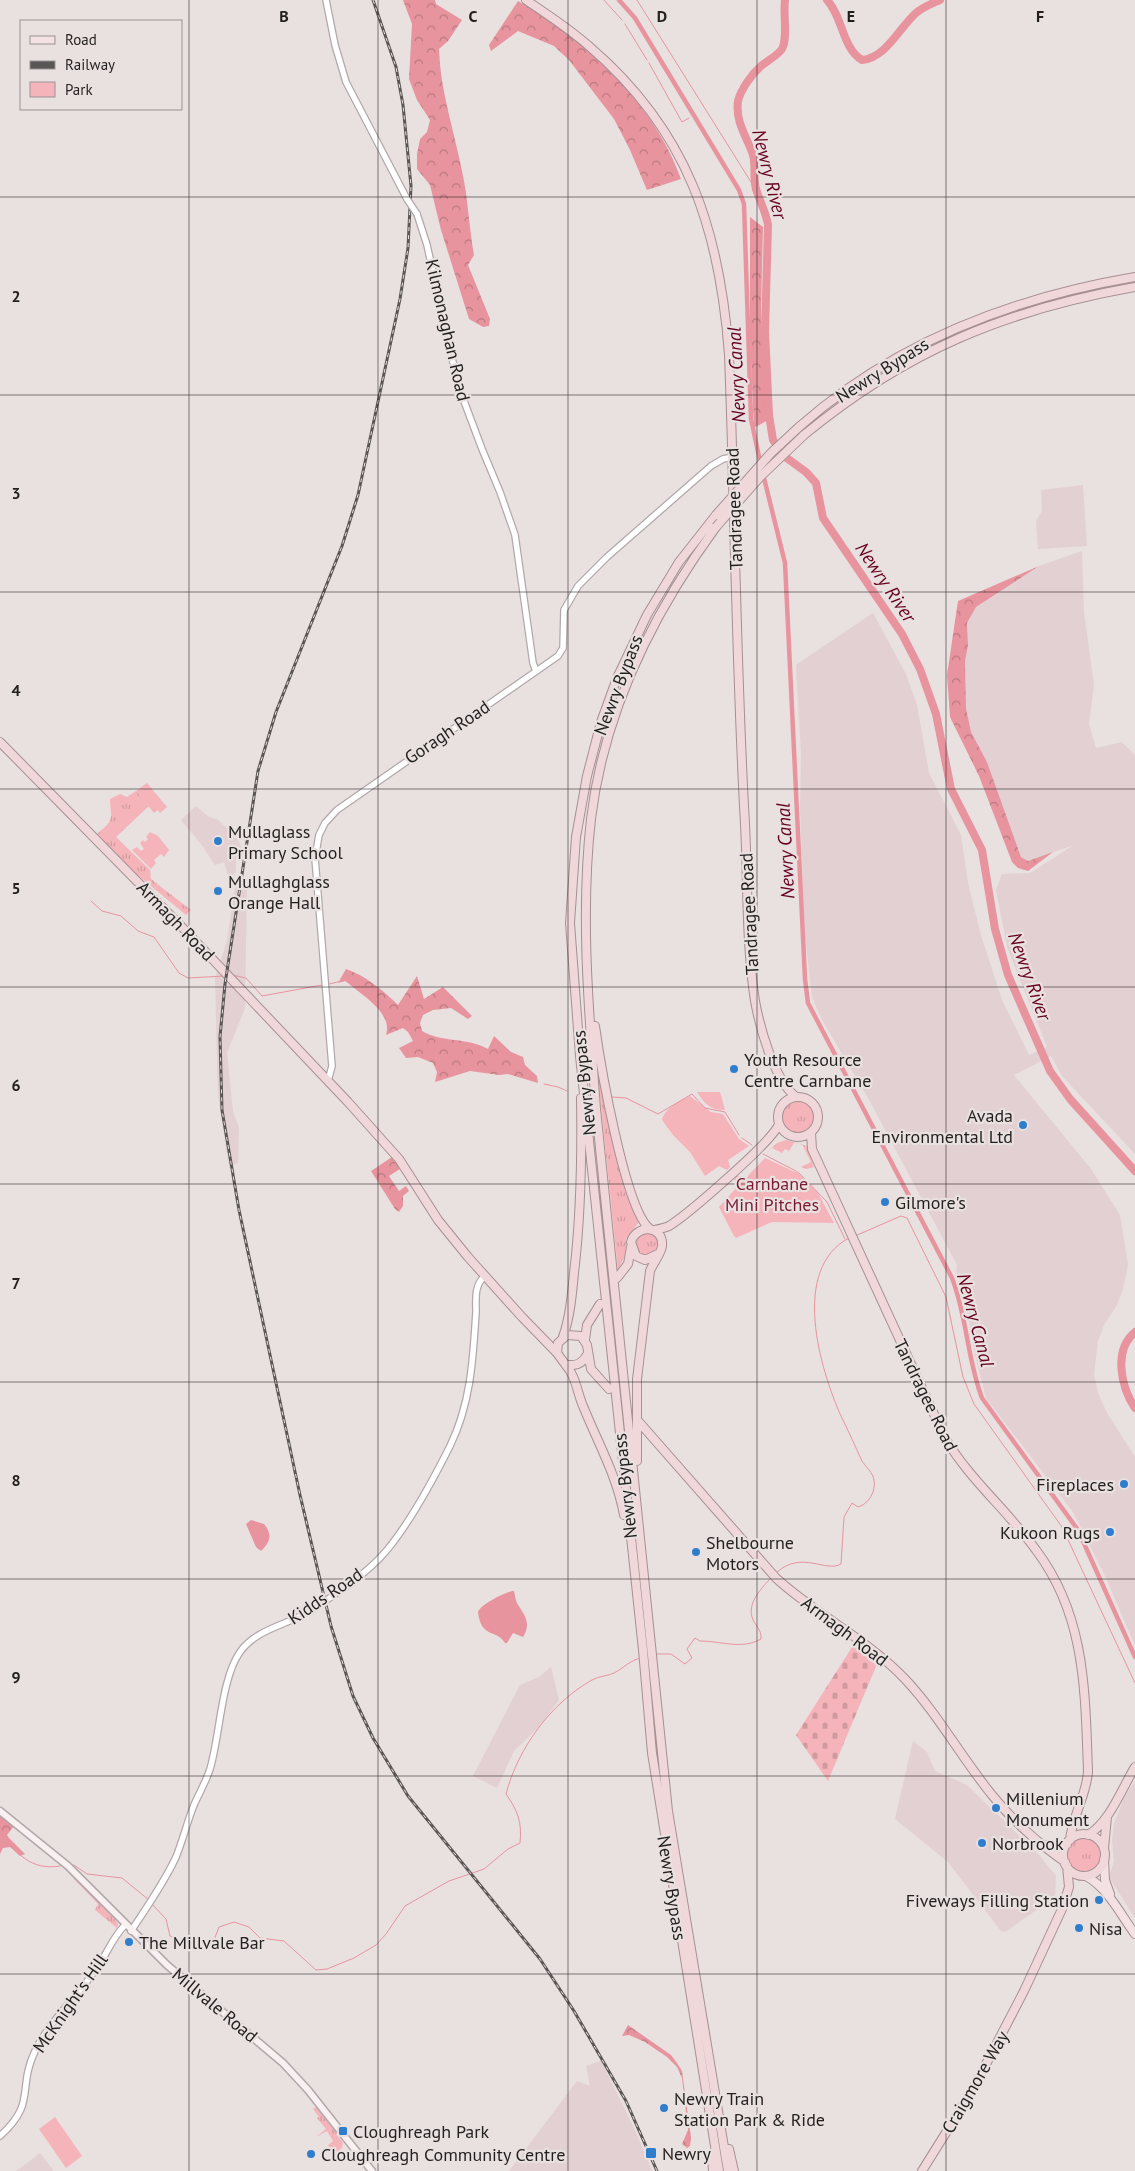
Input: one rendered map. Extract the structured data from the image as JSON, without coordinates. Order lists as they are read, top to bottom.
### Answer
{
  "streets": {
    "highway": [
      "Newry Bypass",
      "Tandragee Road",
      "Armagh Road",
      "Craigmore Way"
    ],
    "main road": ["Millvale Road"],
    "street": [
      "Kilmonaghan Road",
      "Goragh Road",
      "Kidds Road",
      "McKnight's Hill"
    ]
  },
  "crossings": [
    ["Kilmonaghan Road", "Goragh Road"],
    ["Tandragee Road", "Goragh Road"],
    ["Tandragee Road", "Armagh Road"],
    ["Tandragee Road", "Craigmore Way"],
    ["Goragh Road", "Armagh Road"],
    ["Armagh Road", "Kidds Road"],
    ["Armagh Road", "Craigmore Way"],
    ["Kidds Road", "Millvale Road"],
    ["McKnight's Hill", "Millvale Road"]
  ],
  "water": ["Newry River", "Newry Canal"],
  "parks": ["Carnbane Mini Pitches"],
  "places": {
    "other": [
      "Mullaglass Primary School",
      "Mullaghglass Orange Hall",
      "Youth Resource Centre Carnbane",
      "Avada Environmental Ltd",
      "Gilmore's",
      "Fireplaces",
      "Kukoon Rugs",
      "Shelbourne Motors",
      "Millenium Monument",
      "Norbrook",
      "Fiveways Filling Station",
      "Nisa",
      "The Millvale Bar",
      "Newry Train Station Park & Ride",
      "Cloughreagh Community Centre"
    ],
    "transit": ["Cloughreagh Park", "Newry"]
  },
  "legend": ["Road", "Railway", "Park"],
  "grid": {
    "columns": [
      "B",
      "C",
      "D",
      "E",
      "F"
    ],
    "rows": [
      "2",
      "3",
      "4",
      "5",
      "6",
      "7",
      "8",
      "9"
    ]
  }
}
